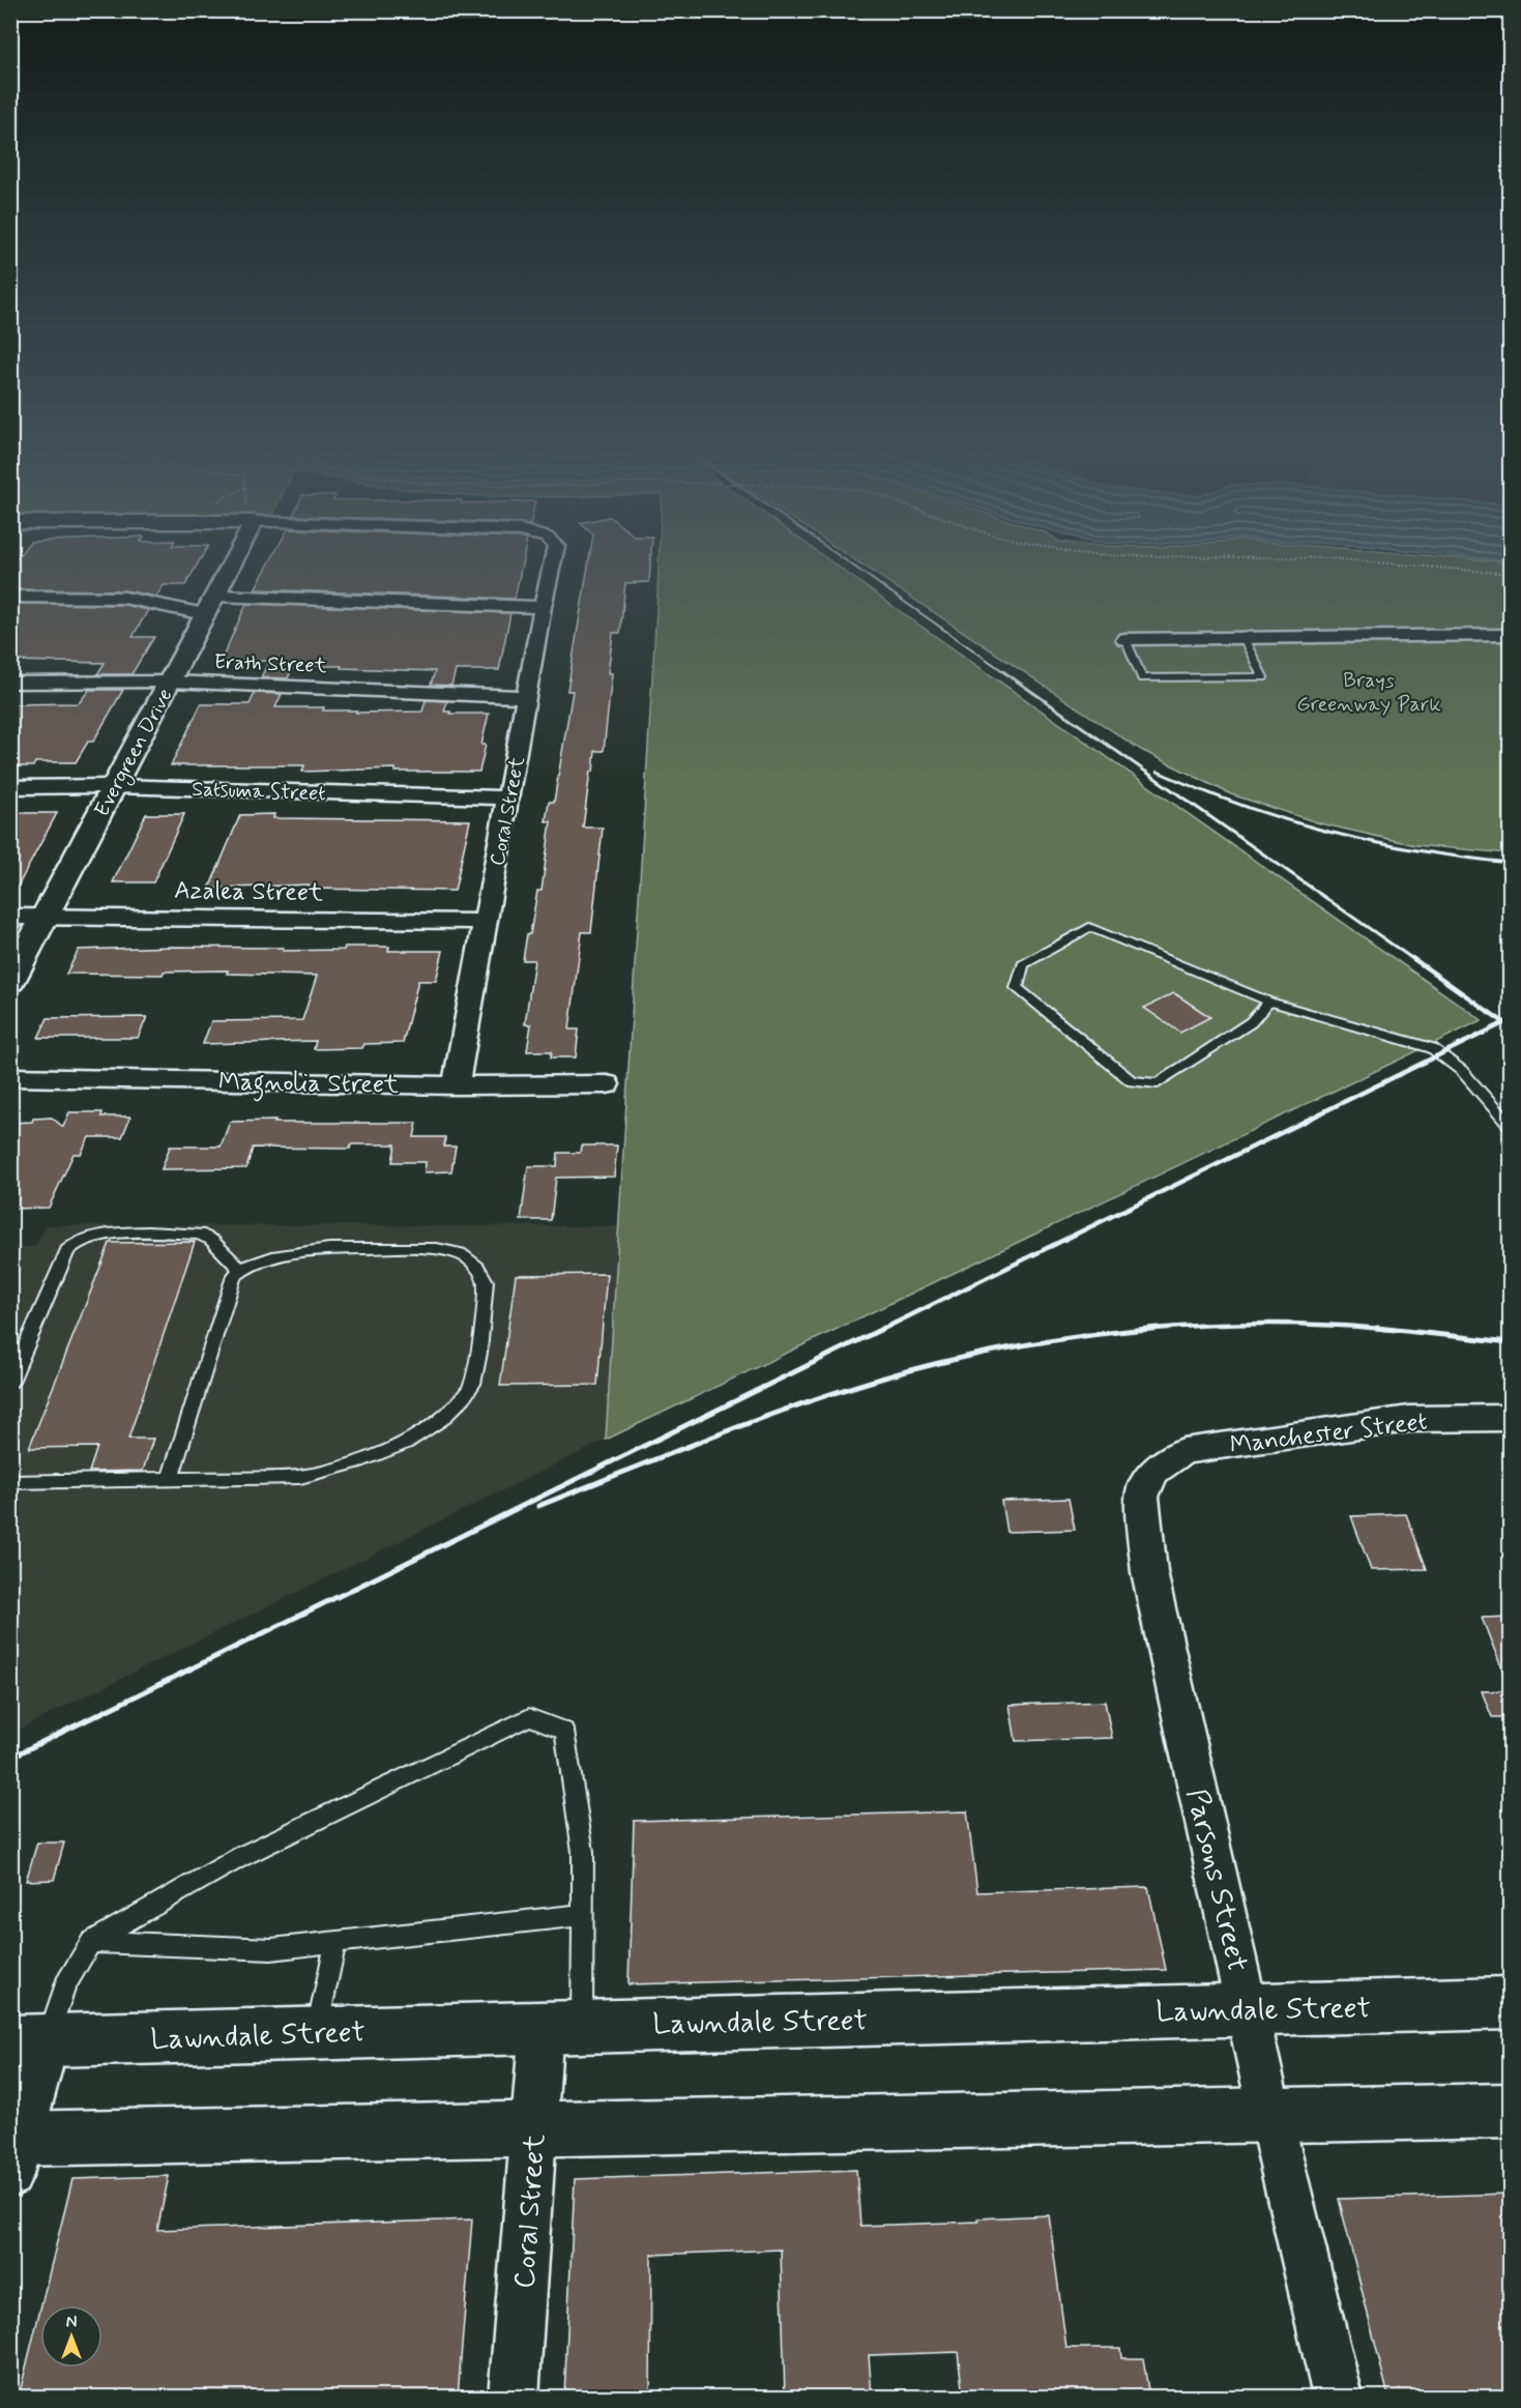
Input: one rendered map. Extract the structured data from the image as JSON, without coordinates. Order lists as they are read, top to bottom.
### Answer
{
  "streets": {
    "main road": ["Evergreen Drive", "Lawndale Street"],
    "street": [
      "Erath Street",
      "Satsuma Street",
      "Coral Street",
      "Azalea Street",
      "Magnolia Street",
      "Manchester Street",
      "Parsons Street"
    ]
  },
  "crossings": [
    ["Erath Street", "Evergreen Drive"],
    ["Erath Street", "Coral Street"],
    ["Evergreen Drive", "Satsuma Street"],
    ["Evergreen Drive", "Azalea Street"],
    ["Satsuma Street", "Coral Street"],
    ["Coral Street", "Azalea Street"],
    ["Coral Street", "Magnolia Street"],
    ["Coral Street", "Lawndale Street"],
    ["Manchester Street", "Parsons Street"],
    ["Parsons Street", "Lawndale Street"]
  ],
  "parks": ["Brays Greenway Park"],
  "north": "top"
}
